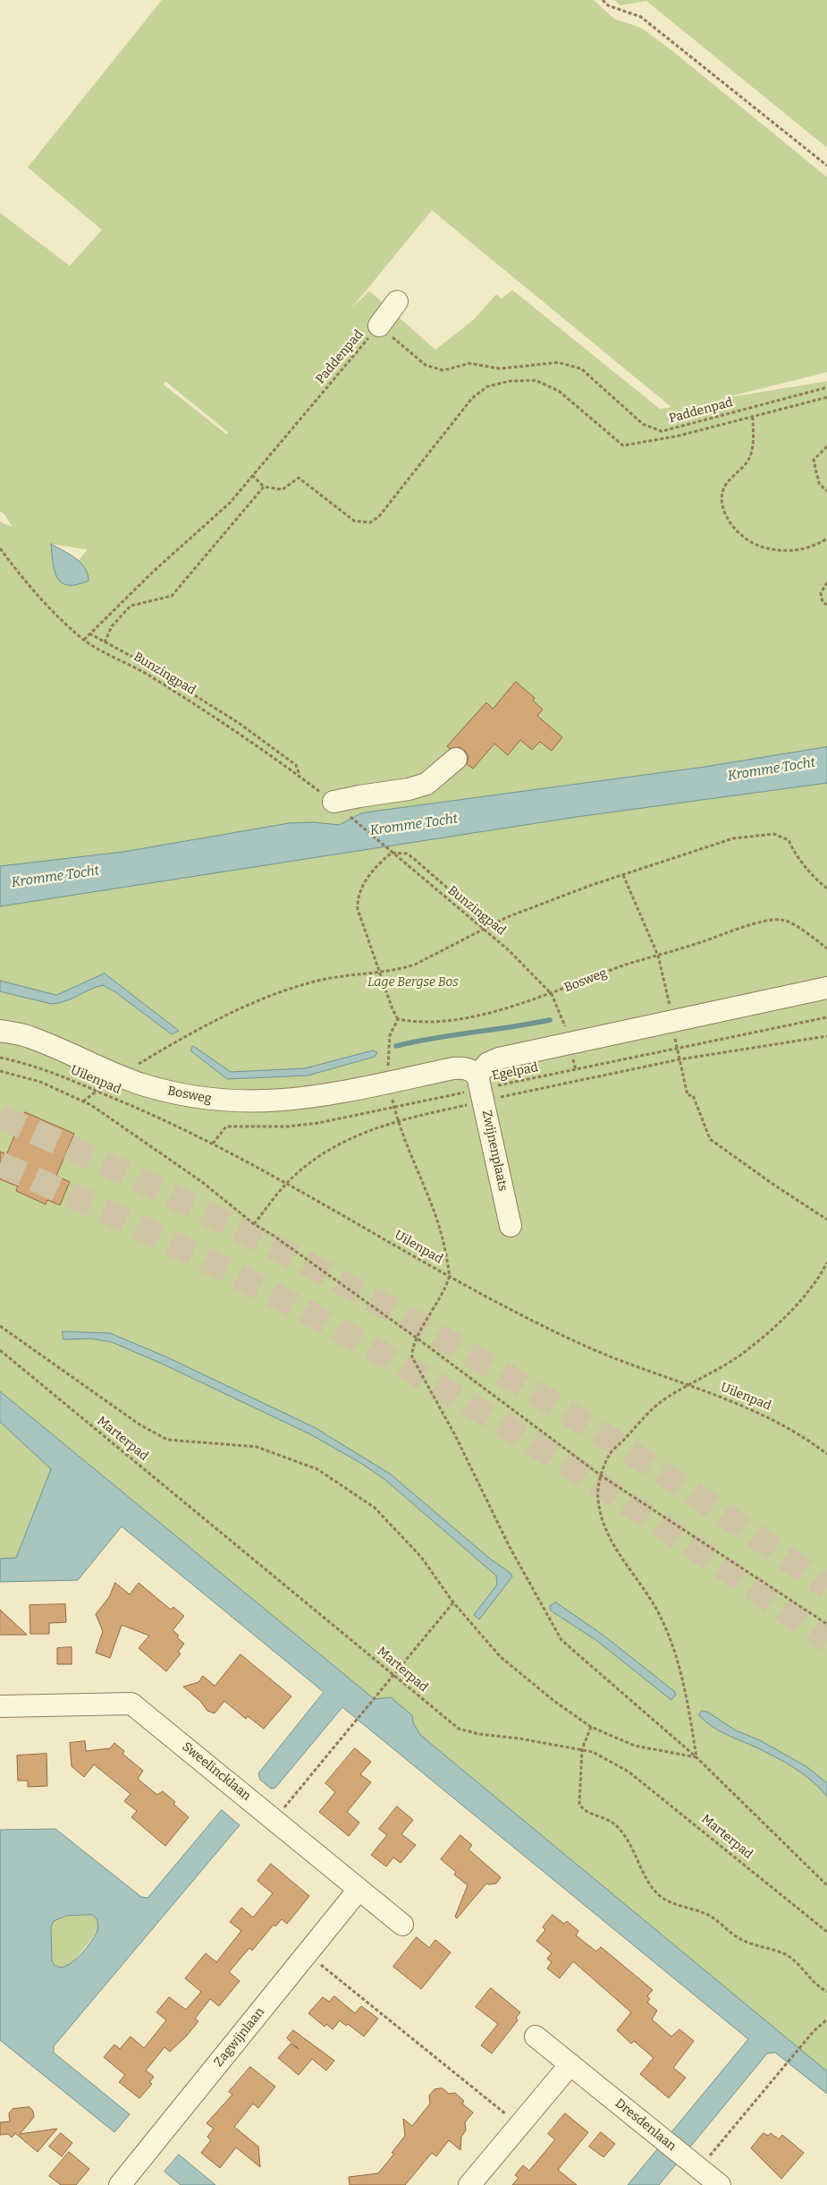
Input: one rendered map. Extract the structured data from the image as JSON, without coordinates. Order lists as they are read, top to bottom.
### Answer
{
  "streets": {
    "street": [
      "Bosweg",
      "Zwijnenplaats",
      "Sweelincklaan",
      "Zagwijnlaan",
      "Dresdenlaan"
    ],
    "path": [
      "Paddenpad",
      "Bunzingpad",
      "Egelpad",
      "Uilenpad",
      "Marterpad"
    ]
  },
  "crossings": [
    ["Paddenpad", "Bunzingpad"],
    ["Bunzingpad", "Bosweg"],
    ["Bosweg", "Egelpad"],
    ["Bosweg", "Zwijnenplaats"],
    ["Egelpad", "Uilenpad"],
    ["Egelpad", "Zwijnenplaats"],
    ["Sweelincklaan", "Zagwijnlaan"]
  ],
  "water": ["Kromme Tocht"],
  "parks": ["Lage Bergse Bos"]
}
